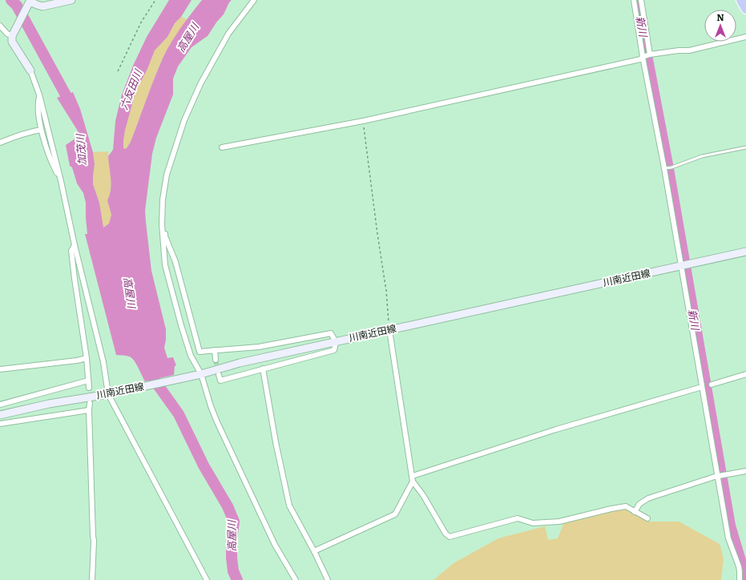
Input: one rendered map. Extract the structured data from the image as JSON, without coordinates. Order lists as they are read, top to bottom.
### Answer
{
  "streets": {
    "main road": ["川南近田線"]
  },
  "water": [
    "新川",
    "高屋川",
    "六反田川",
    "加茂川"
  ],
  "north": "top"
}
